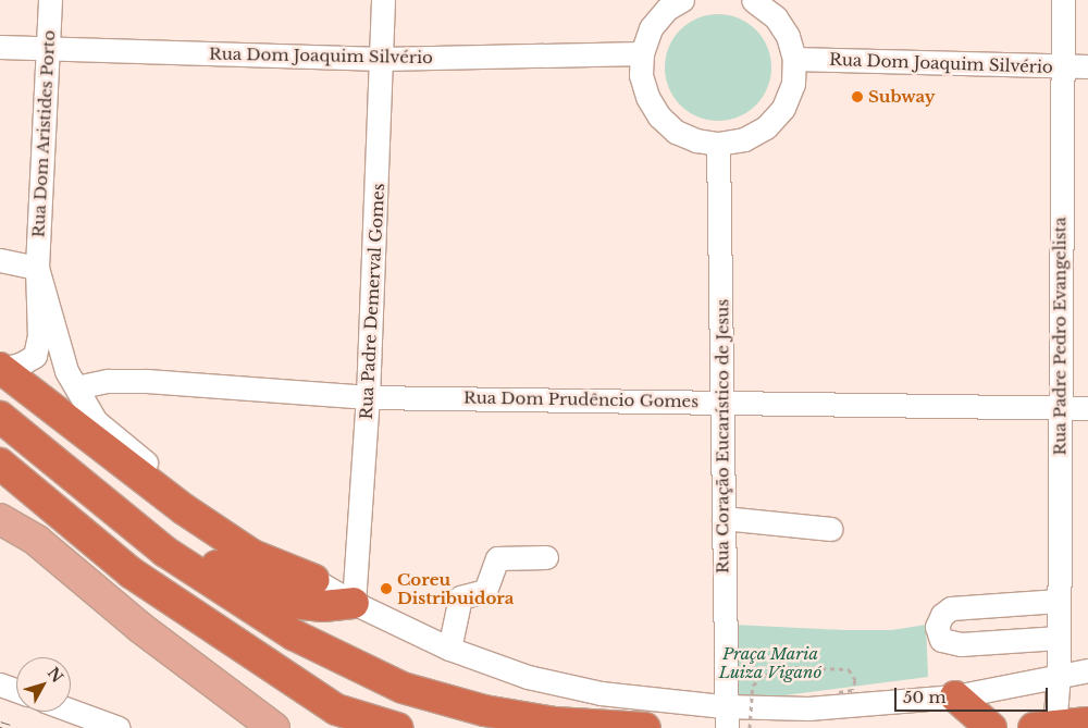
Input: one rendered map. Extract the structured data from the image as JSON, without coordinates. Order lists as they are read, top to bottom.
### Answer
{
  "streets": {
    "street": [
      "Rua Dom Joaquim Silvério",
      "Rua Dom Aristides Porto",
      "Rua Padre Demerval Gomes",
      "Rua Padre Pedro Evangelista",
      "Rua Dom Prudêncio Gomes",
      "Rua Coração Eucarístico de Jesus"
    ]
  },
  "crossings": [
    ["Rua Dom Joaquim Silvério", "Rua Dom Aristides Porto"],
    ["Rua Dom Joaquim Silvério", "Rua Padre Demerval Gomes"],
    ["Rua Dom Joaquim Silvério", "Rua Padre Pedro Evangelista"],
    ["Rua Dom Aristides Porto", "Rua Padre Demerval Gomes"],
    ["Rua Dom Aristides Porto", "Rua Padre Pedro Evangelista"],
    ["Rua Dom Aristides Porto", "Rua Dom Prudêncio Gomes"],
    ["Rua Dom Aristides Porto", "Rua Coração Eucarístico de Jesus"],
    ["Rua Padre Demerval Gomes", "Rua Dom Prudêncio Gomes"],
    ["Rua Padre Pedro Evangelista", "Rua Dom Prudêncio Gomes"],
    ["Rua Dom Prudêncio Gomes", "Rua Coração Eucarístico de Jesus"]
  ],
  "parks": ["Praça Maria Luiza Viganó"],
  "places": ["Subway", "Coreu Distribuidora"],
  "scale_bar": "50 m",
  "north": "top right"
}
